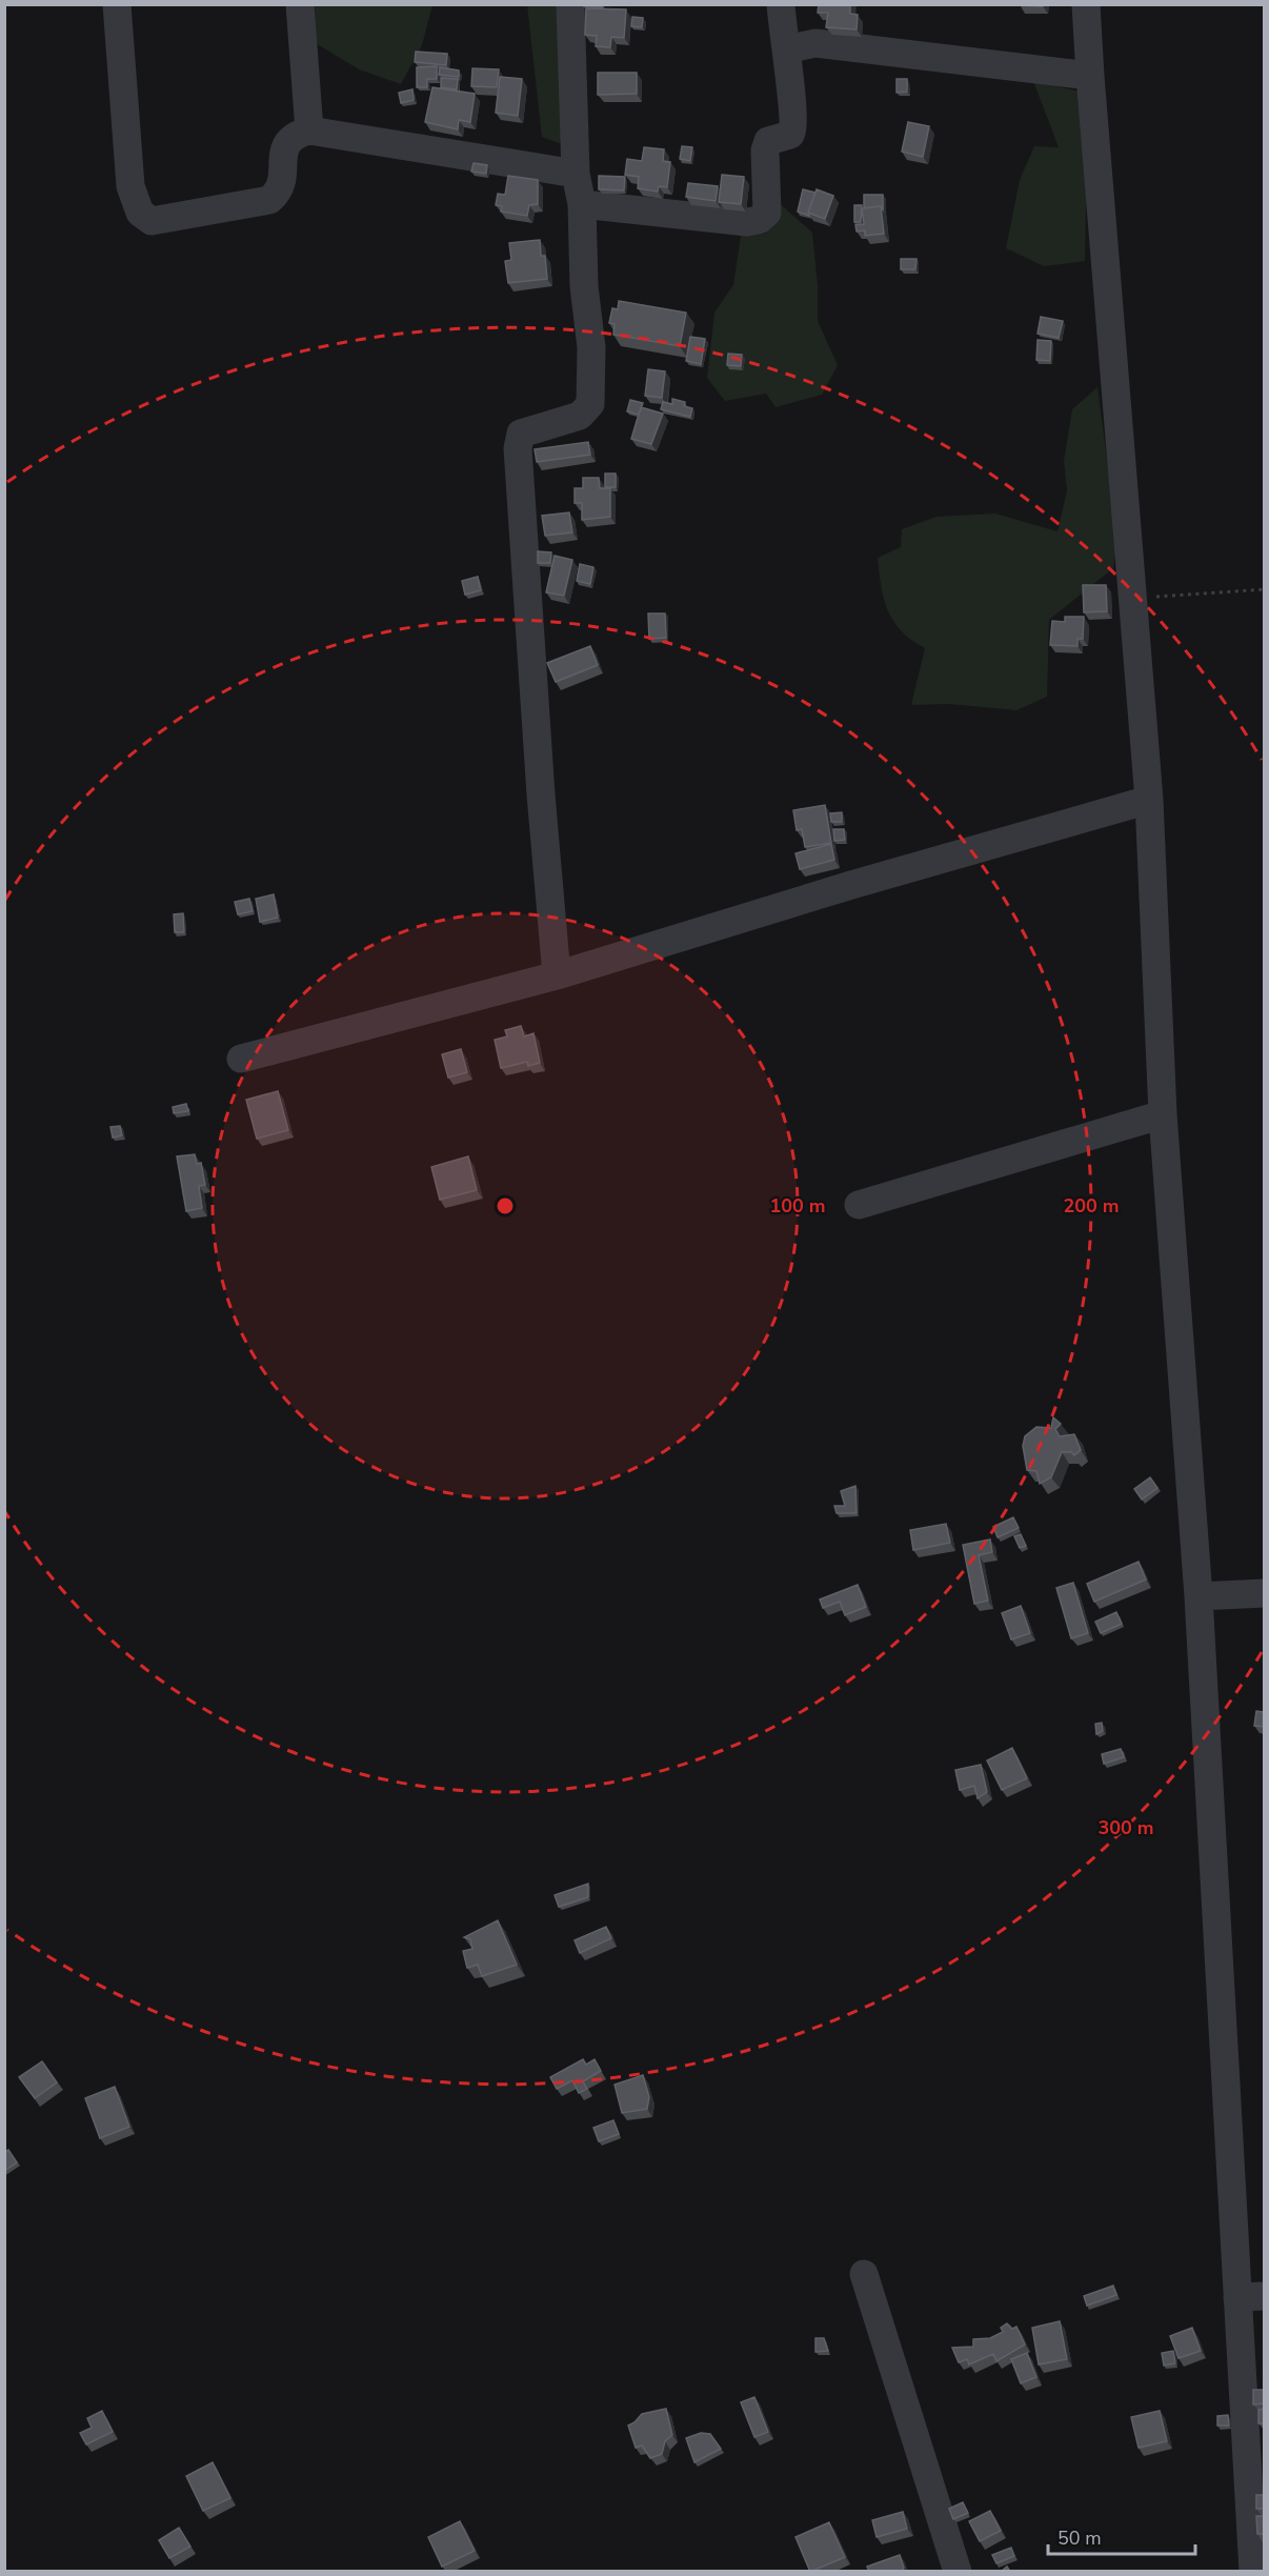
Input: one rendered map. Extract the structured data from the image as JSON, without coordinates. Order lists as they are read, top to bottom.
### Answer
{
  "scale_bar": "50 m",
  "rings": ["100 m", "200 m", "300 m"]
}
